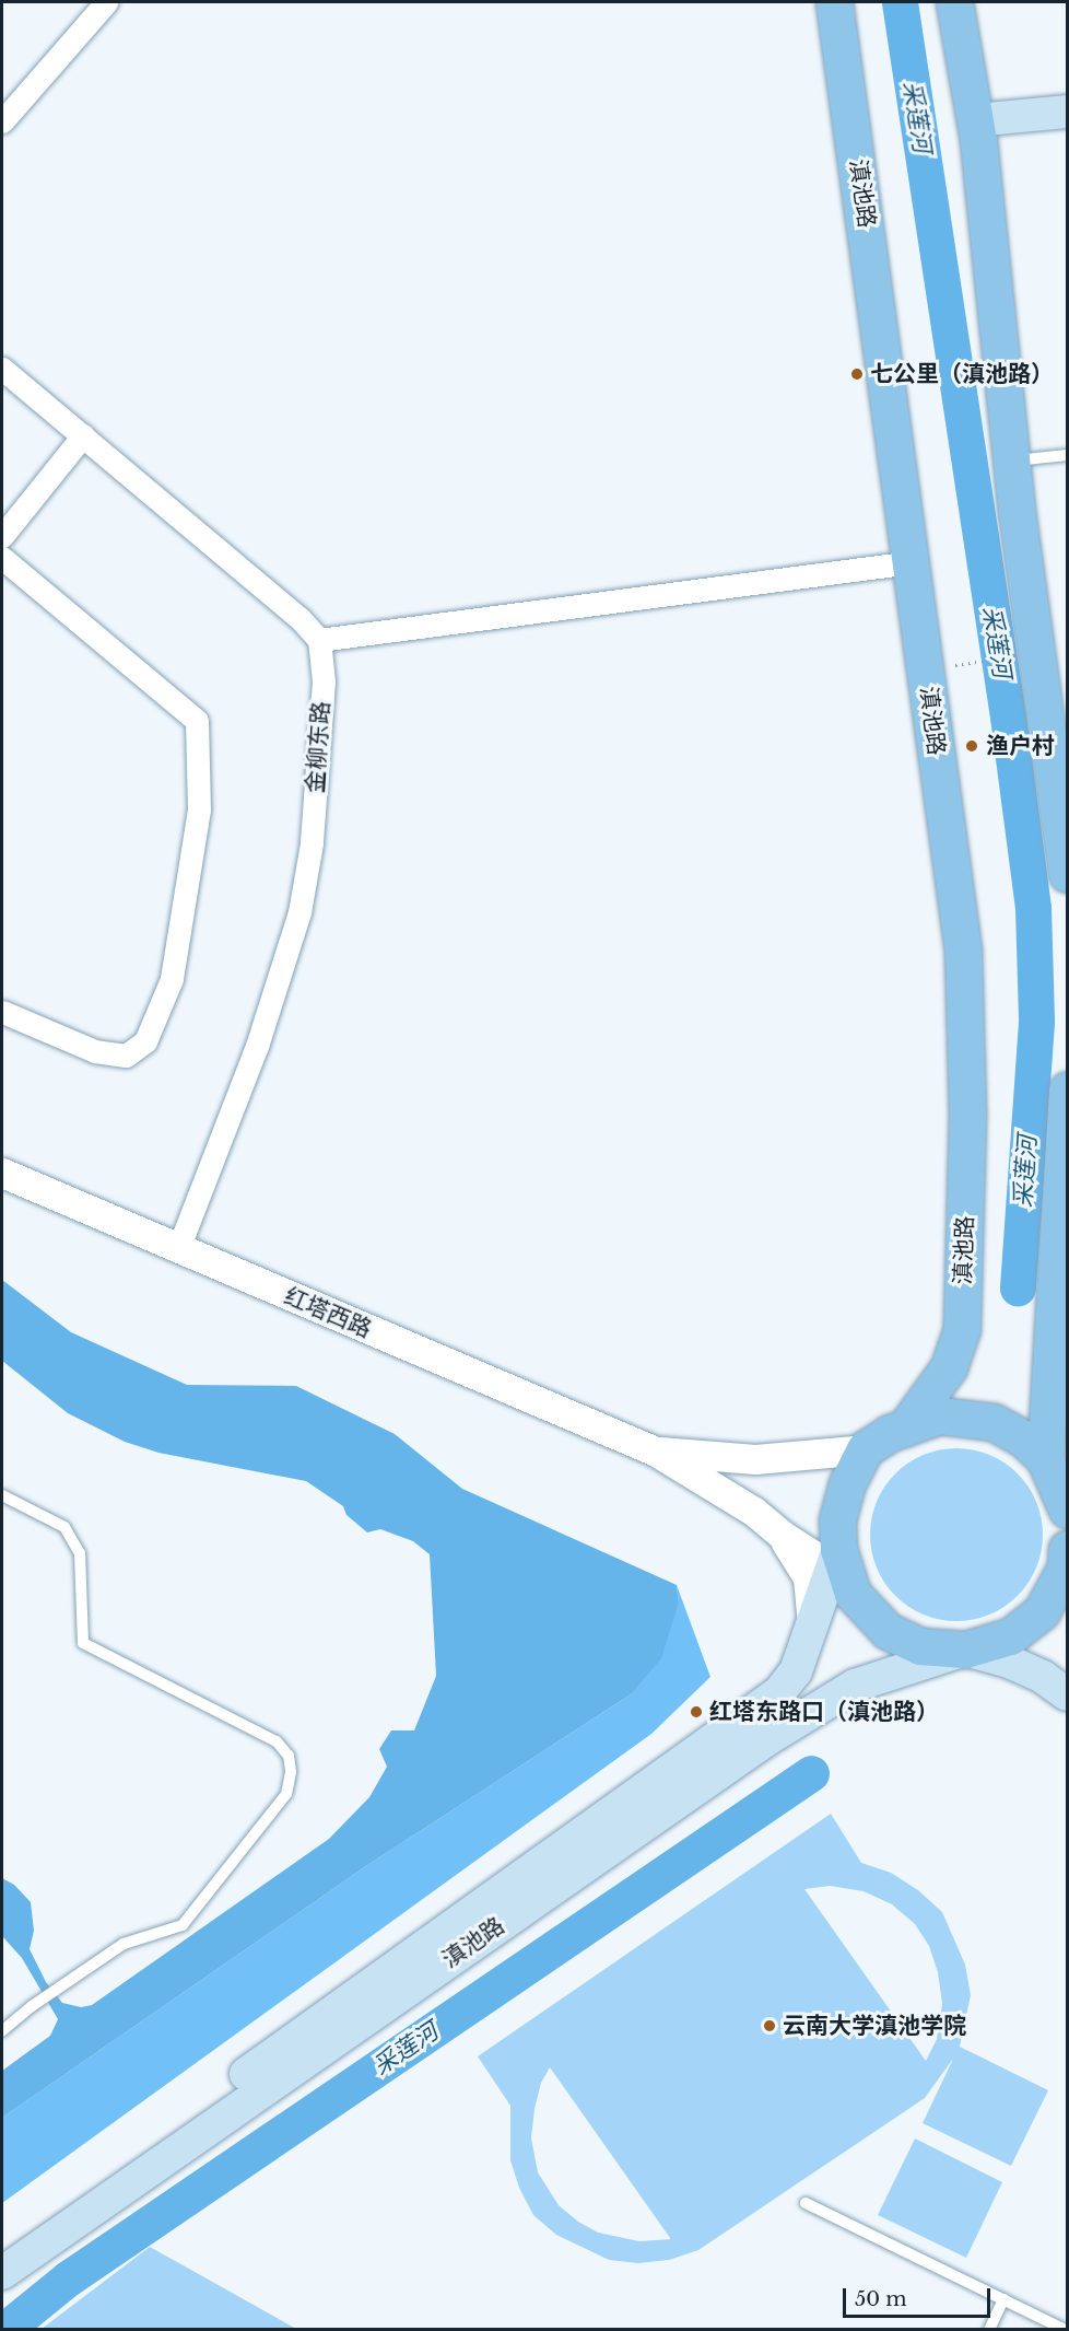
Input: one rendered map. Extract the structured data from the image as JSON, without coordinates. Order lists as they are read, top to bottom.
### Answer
{
  "streets": {
    "main road": ["滇池路"],
    "street": ["金柳东路", "红塔西路"]
  },
  "crossings": [
    ["金柳东路", "红塔西路"]
  ],
  "water": ["采莲河"],
  "places": [
    "七公里（滇池路）",
    "渔户村",
    "红塔东路口（滇池路）",
    "云南大学滇池学院"
  ],
  "scale_bar": "50 m"
}
